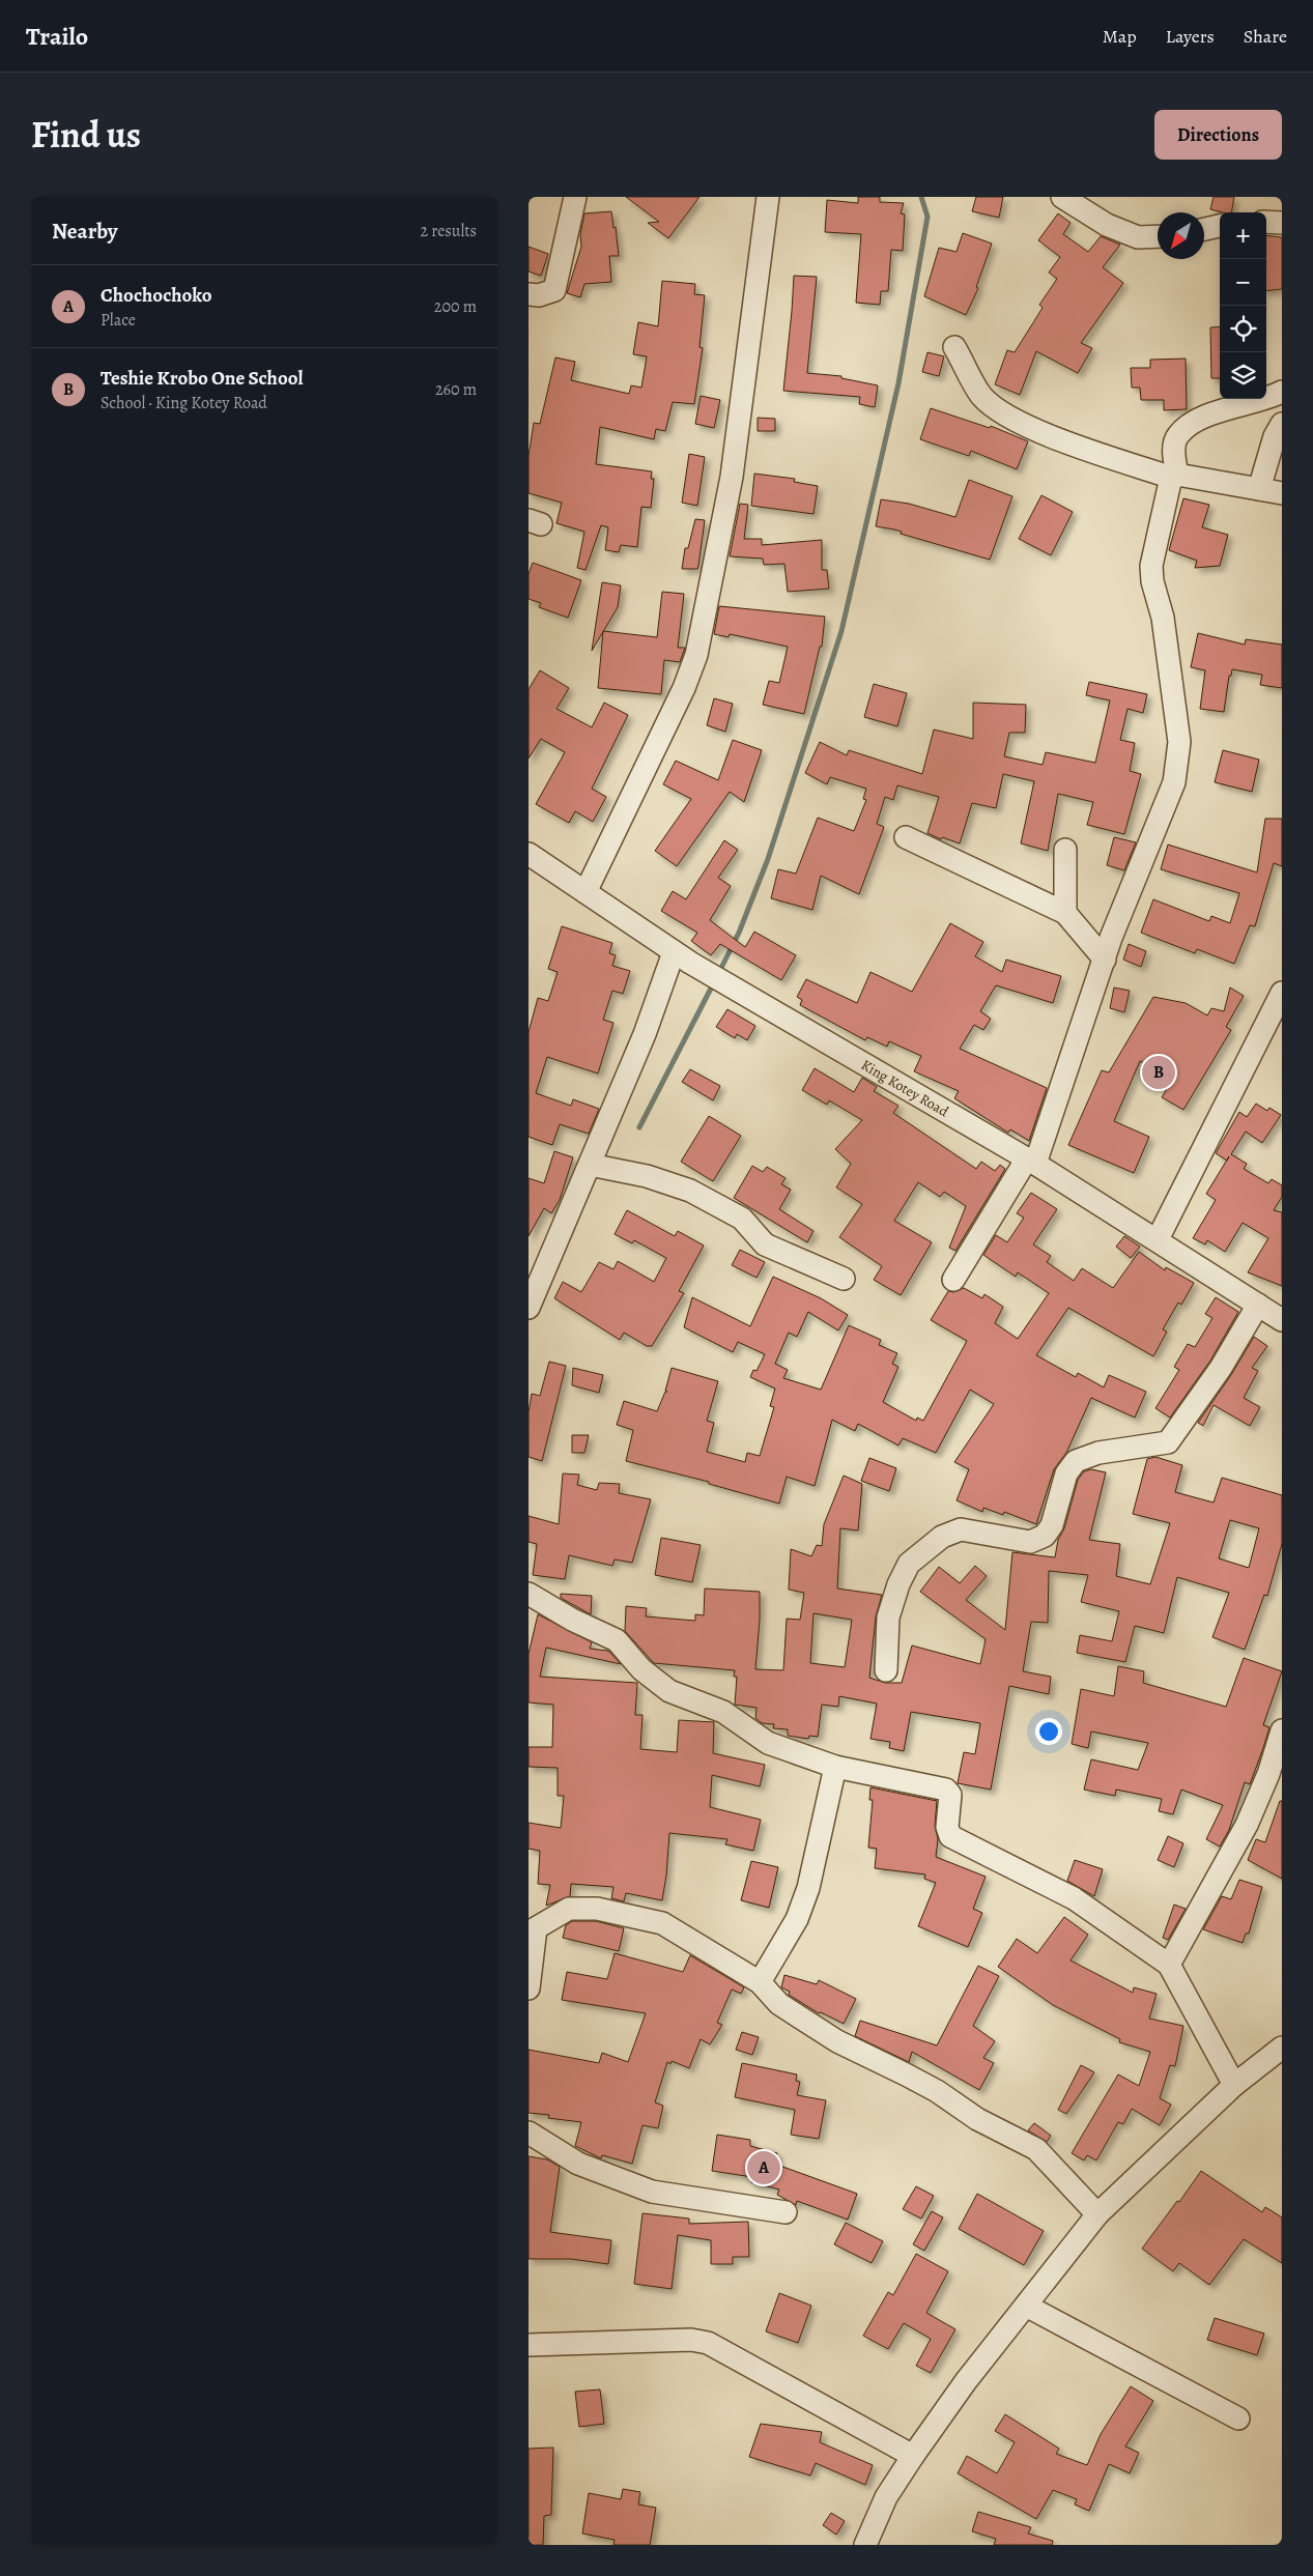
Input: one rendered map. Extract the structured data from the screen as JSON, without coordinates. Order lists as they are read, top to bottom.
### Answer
{
  "streets": {
    "street": ["King Kotey Road"]
  },
  "north": "bottom left",
  "page": {
    "header": "Trailo",
    "nav": ["Map", "Layers", "Share"],
    "title": "Find us",
    "buttons": "Directions",
    "heading": ["Nearby", "2 results"],
    "map_buttons": ["+", "−"],
    "list": [
      {
        "mark": "A",
        "name": "Chochochoko",
        "note": "Place",
        "value": "200 m"
      },
      {
        "mark": "B",
        "name": "Teshie Krobo One School",
        "note": "School · King Kotey Road",
        "value": "260 m"
      }
    ],
    "pins": ["B", "A"]
  }
}
